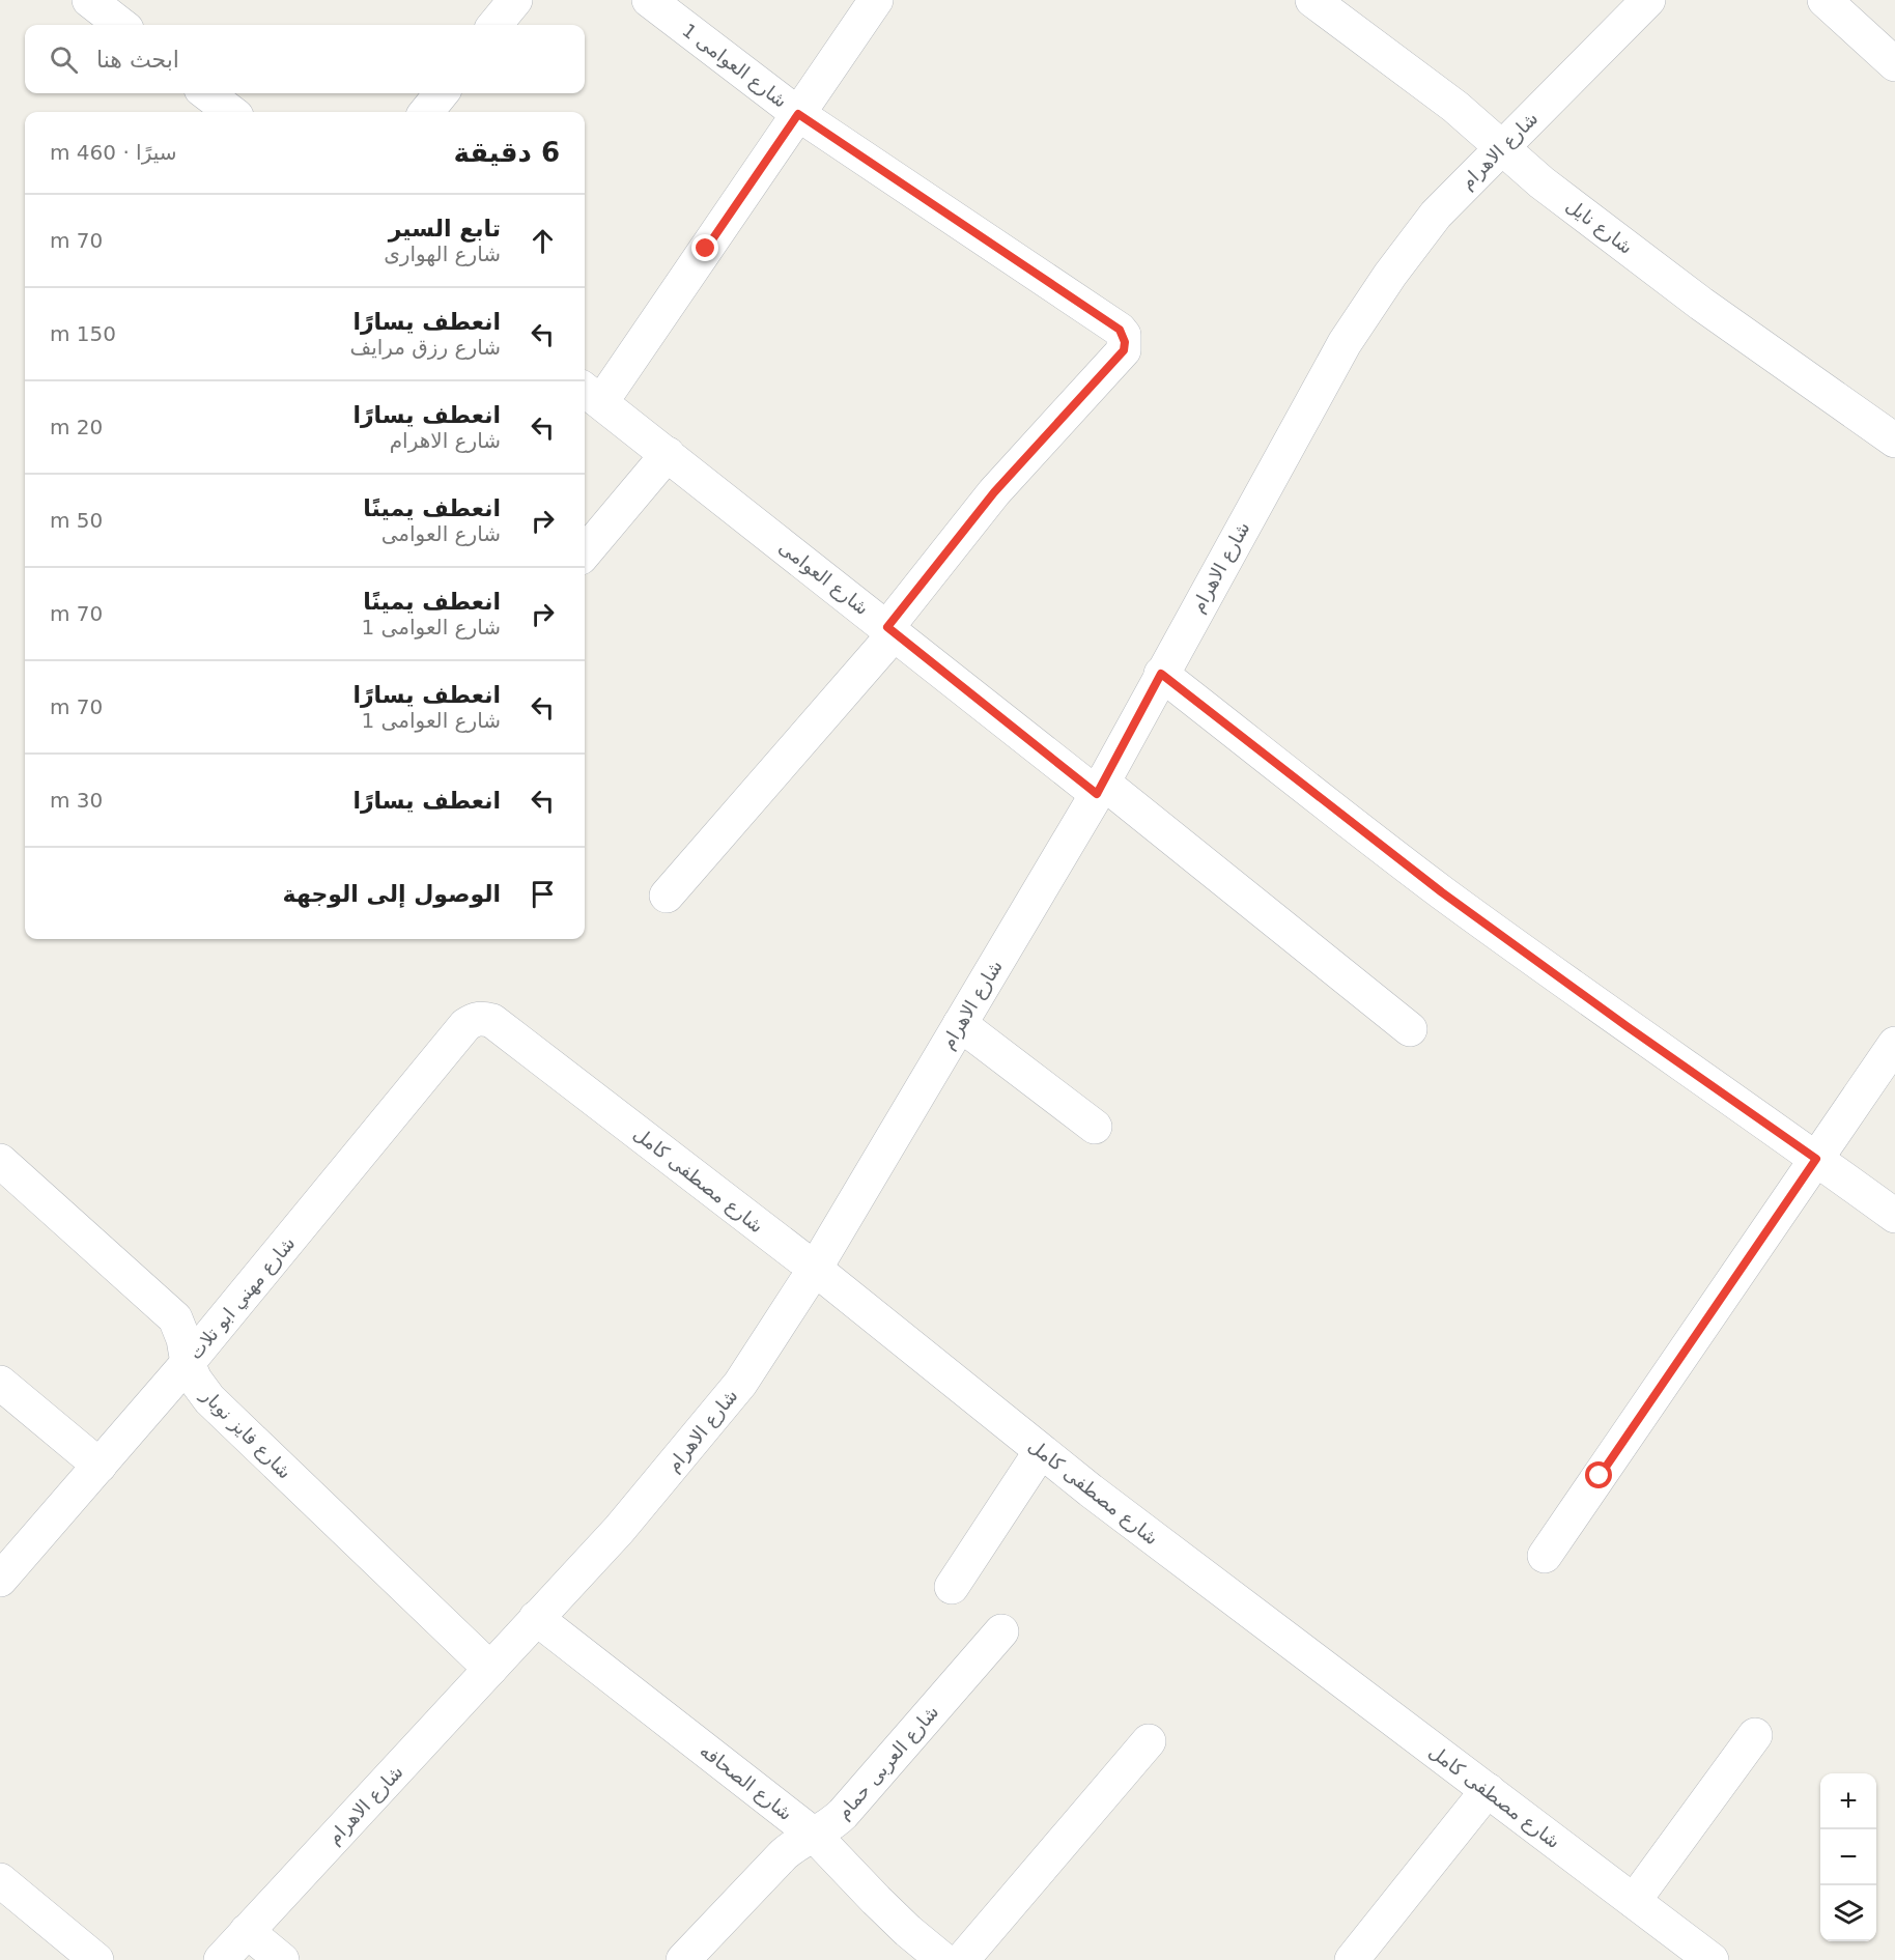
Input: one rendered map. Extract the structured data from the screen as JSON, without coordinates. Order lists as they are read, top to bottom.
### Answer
{
  "streets": {
    "street": [
      "شارع العوامى 1",
      "شارع الاهرام",
      "شارع نايل",
      "شارع العوامى",
      "شارع مصطفى كامل",
      "شارع مهني ابو تلات",
      "شارع فايز نوبار",
      "شارع العربى حمام",
      "شارع الصحافه"
    ]
  },
  "crossings": [
    ["شارع العوامى 1", "شارع العوامى"],
    ["شارع الاهرام", "شارع نايل"],
    ["شارع الاهرام", "شارع العوامى"],
    ["شارع الاهرام", "شارع مصطفى كامل"],
    ["شارع الاهرام", "شارع فايز نوبار"],
    ["شارع الاهرام", "شارع الصحافه"],
    ["شارع مصطفى كامل", "شارع مهني ابو تلات"],
    ["شارع مهني ابو تلات", "شارع فايز نوبار"],
    ["شارع العربى حمام", "شارع الصحافه"]
  ],
  "page": {
    "search": "ابحث هنا",
    "heading": ["6 دقيقة", "سيرًا · 460 m"],
    "list": [
      ["تابع السير", "شارع الهوارى", "70 m"],
      ["انعطف يسارًا", "شارع رزق مرايف", "150 m"],
      ["انعطف يسارًا", "شارع الاهرام", "20 m"],
      ["انعطف يمينًا", "شارع العوامى", "50 m"],
      ["انعطف يمينًا", "شارع العوامى 1", "70 m"],
      ["انعطف يسارًا", "شارع العوامى 1", "70 m"],
      ["انعطف يسارًا", "30 m"],
      "الوصول إلى الوجهة"
    ],
    "map_buttons": ["+", "−"]
  }
}
